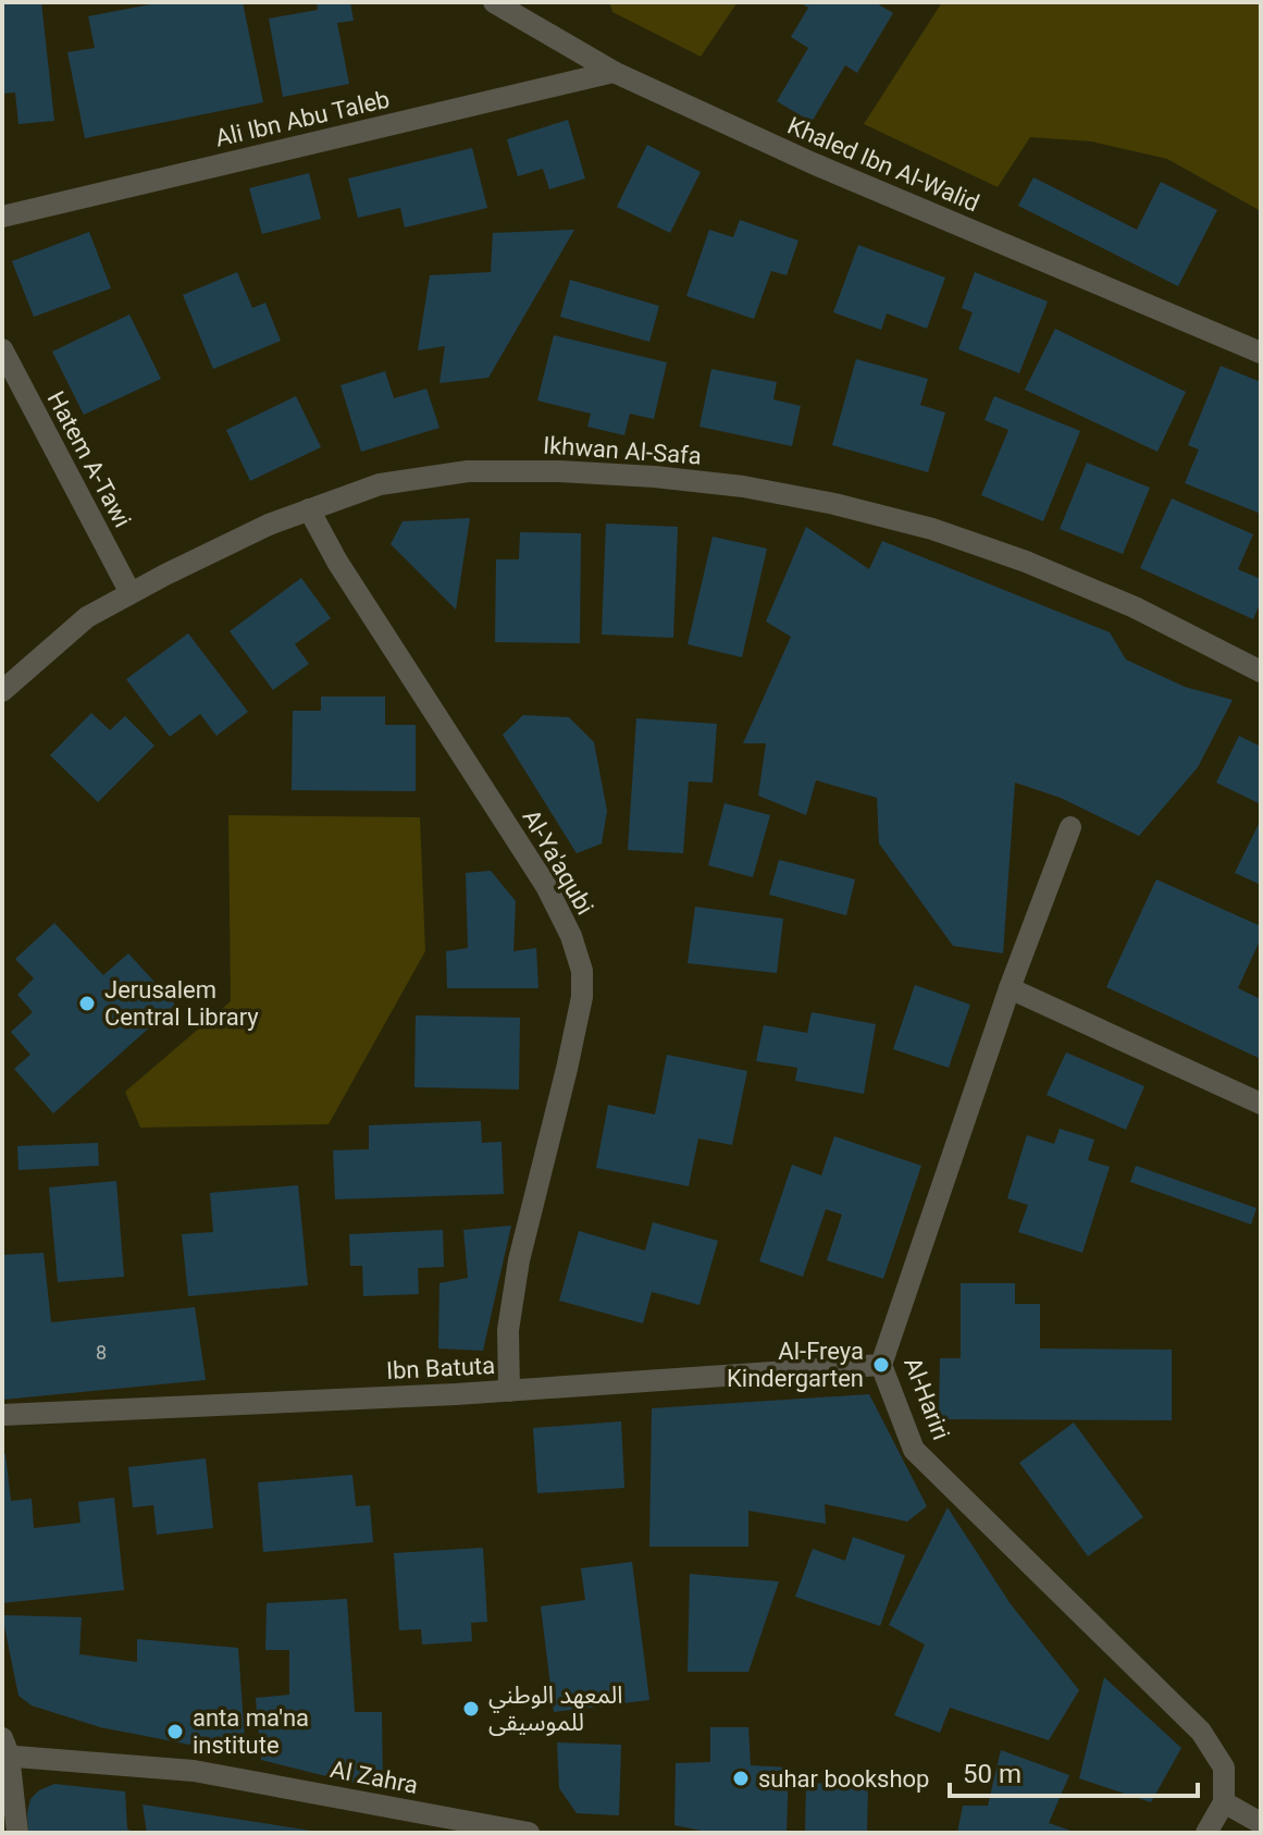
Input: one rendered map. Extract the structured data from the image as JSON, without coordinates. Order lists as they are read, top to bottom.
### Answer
{
  "streets": {
    "street": [
      "Ali Ibn Abu Taleb",
      "Khaled Ibn Al-Walid",
      "Ikhwan Al-Safa",
      "Hatem A-Tawi",
      "Al-Ya'aqubi",
      "Ibn Batuta",
      "Al-Hariri",
      "Al Zahra"
    ]
  },
  "crossings": [
    ["Ali Ibn Abu Taleb", "Khaled Ibn Al-Walid"],
    ["Ikhwan Al-Safa", "Hatem A-Tawi"],
    ["Ikhwan Al-Safa", "Al-Ya'aqubi"],
    ["Al-Ya'aqubi", "Ibn Batuta"],
    ["Ibn Batuta", "Al-Hariri"]
  ],
  "places": [
    "Jerusalem Central Library",
    "Al-Freya Kindergarten",
    "المعهد الوطني للموسيقى",
    "anta ma'na institute",
    "suhar bookshop"
  ],
  "house_numbers": ["8"],
  "scale_bar": "50 m"
}
